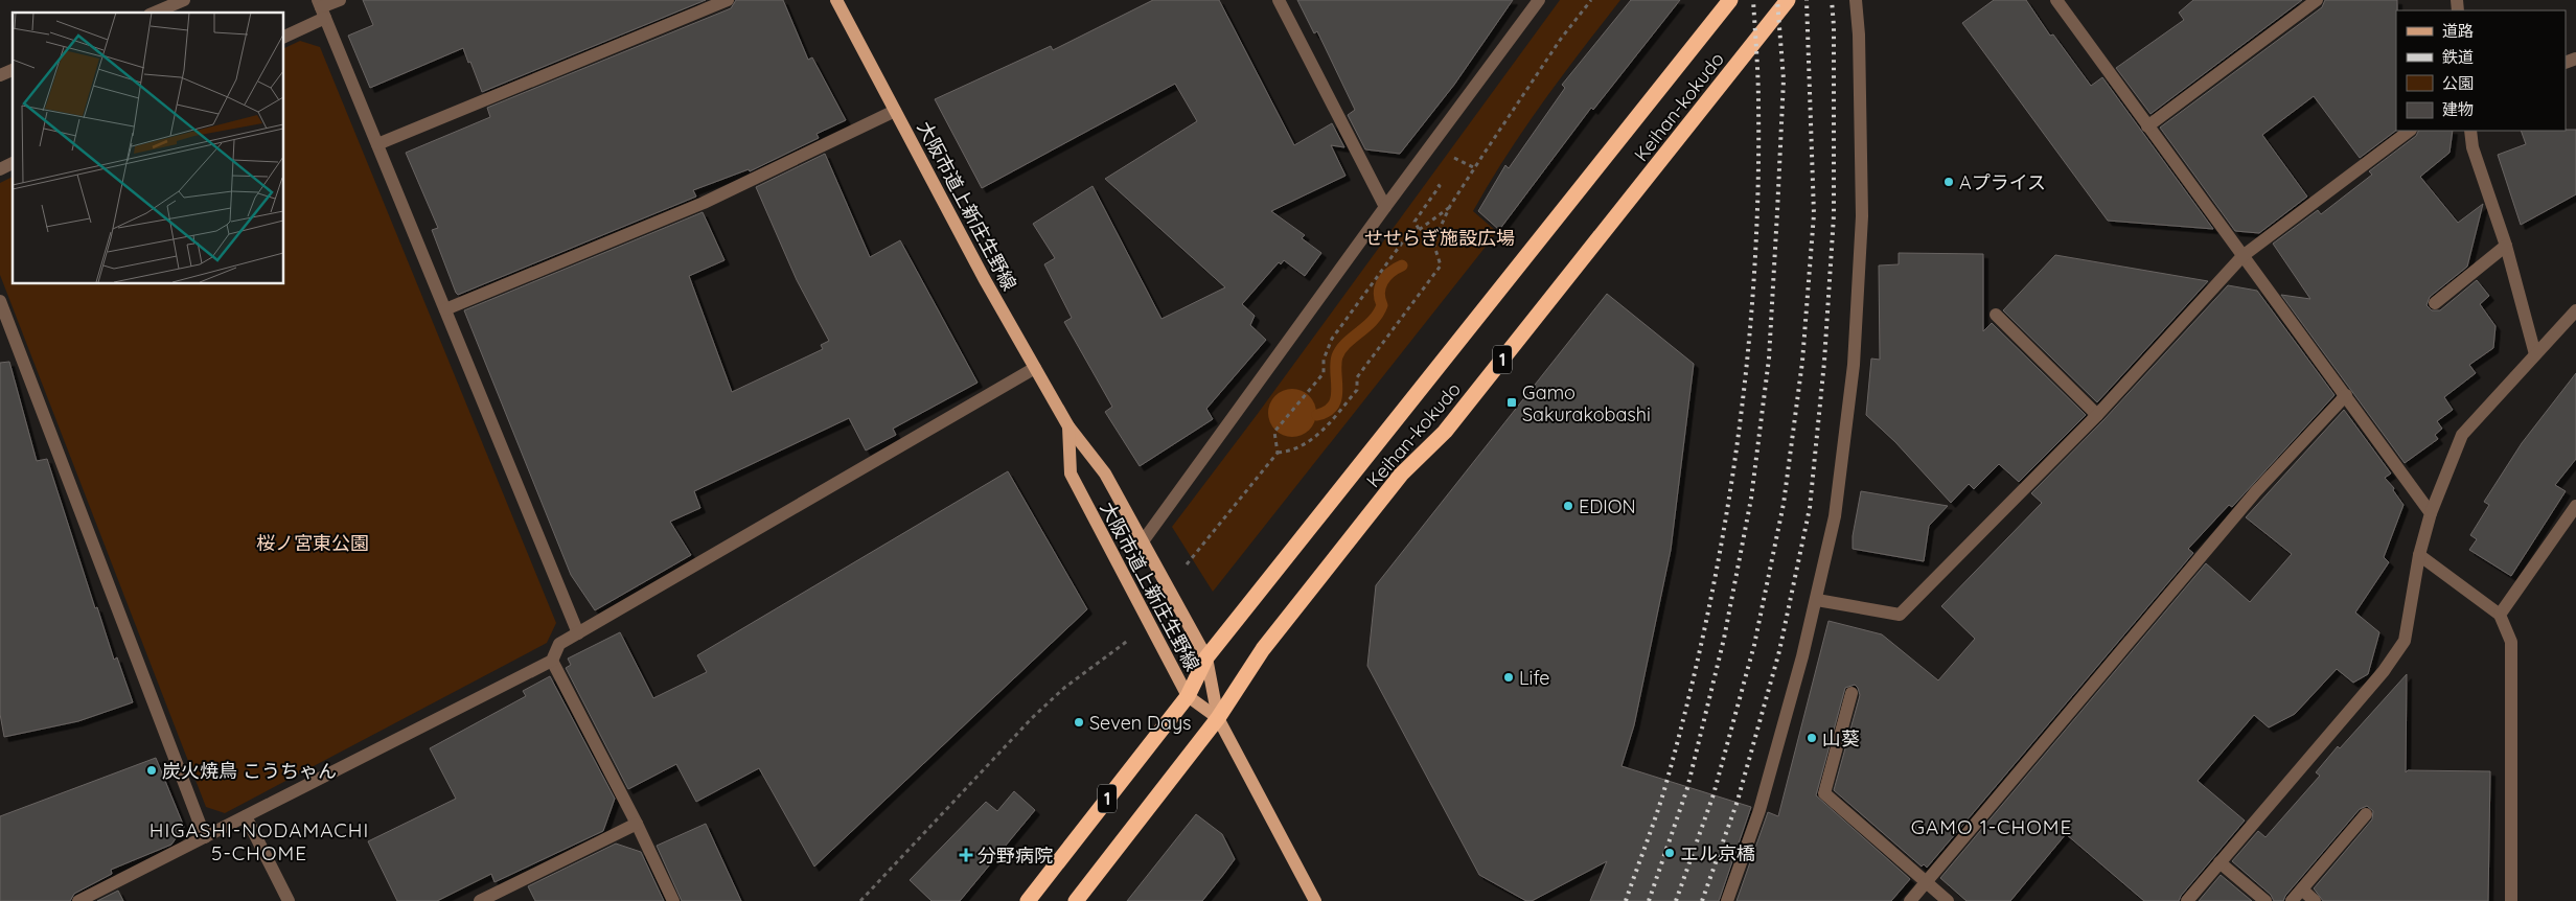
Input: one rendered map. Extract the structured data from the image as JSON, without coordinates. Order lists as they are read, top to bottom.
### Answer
{
  "streets": {
    "highway": ["Keihan-kokudo", "1"],
    "main road": ["大阪市道上新庄生野線"]
  },
  "crossings": [
    ["Keihan-kokudo", "大阪市道上新庄生野線"]
  ],
  "districts": ["GAMO 1-CHOME", "HIGASHI-NODAMACHI 5-CHOME"],
  "parks": ["せせらぎ施設広場", "桜ノ宮東公園"],
  "places": {
    "other": [
      "Aプライス",
      "EDION",
      "Life",
      "Seven Days",
      "山葵",
      "炭火焼鳥 こうちゃん",
      "エル京橋"
    ],
    "transit": ["Gamo Sakurakobashi"],
    "health": ["分野病院"]
  },
  "legend": [
    "道路",
    "鉄道",
    "公園",
    "建物"
  ]
}
